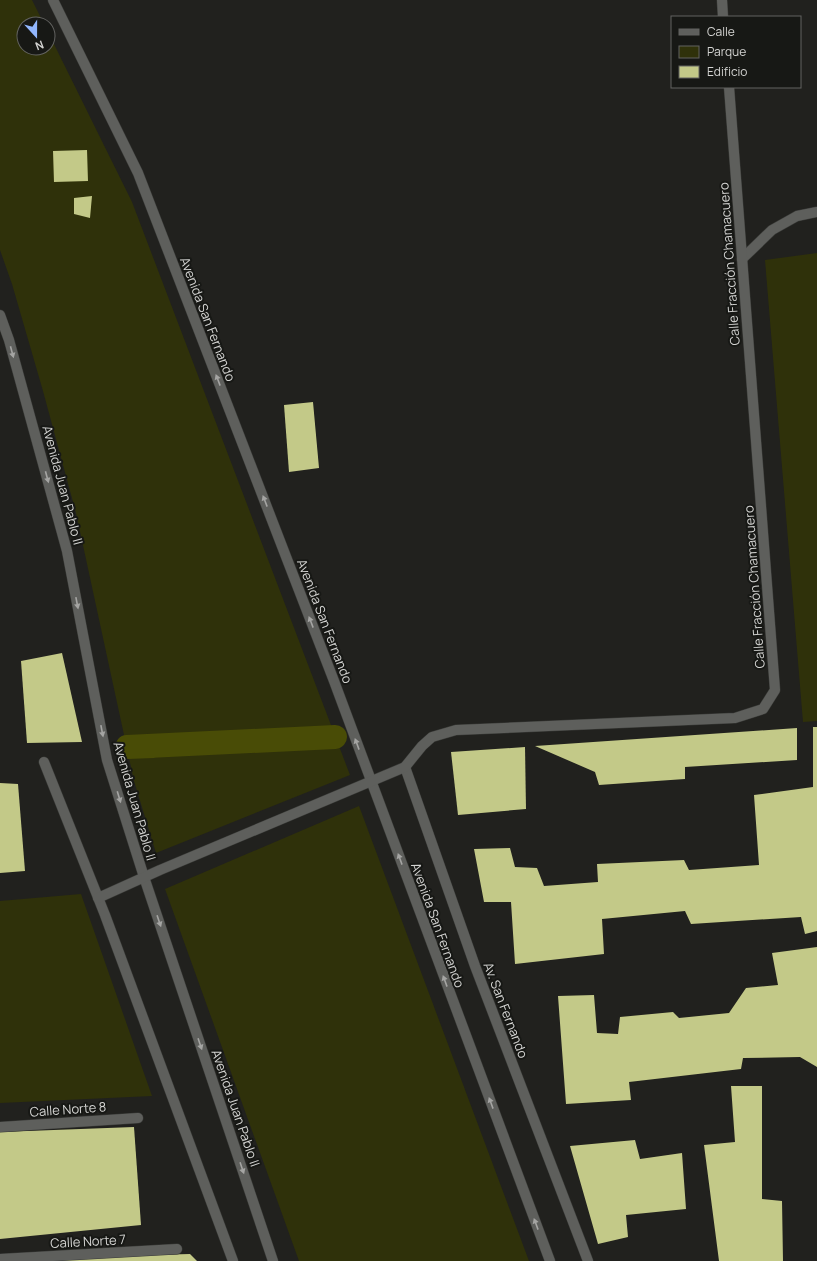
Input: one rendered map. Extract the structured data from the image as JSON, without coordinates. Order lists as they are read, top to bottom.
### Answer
{
  "streets": {
    "street": [
      "Calle Fracción Chamacuero",
      "Avenida San Fernando",
      "Avenida Juan Pablo II",
      "Av. San Fernando",
      "Calle Norte 8",
      "Calle Norte 7"
    ]
  },
  "crossings": [
    ["Calle Fracción Chamacuero", "Av. San Fernando"]
  ],
  "one_way": ["Avenida San Fernando"],
  "legend": ["Calle", "Parque", "Edificio"],
  "north": "bottom"
}
